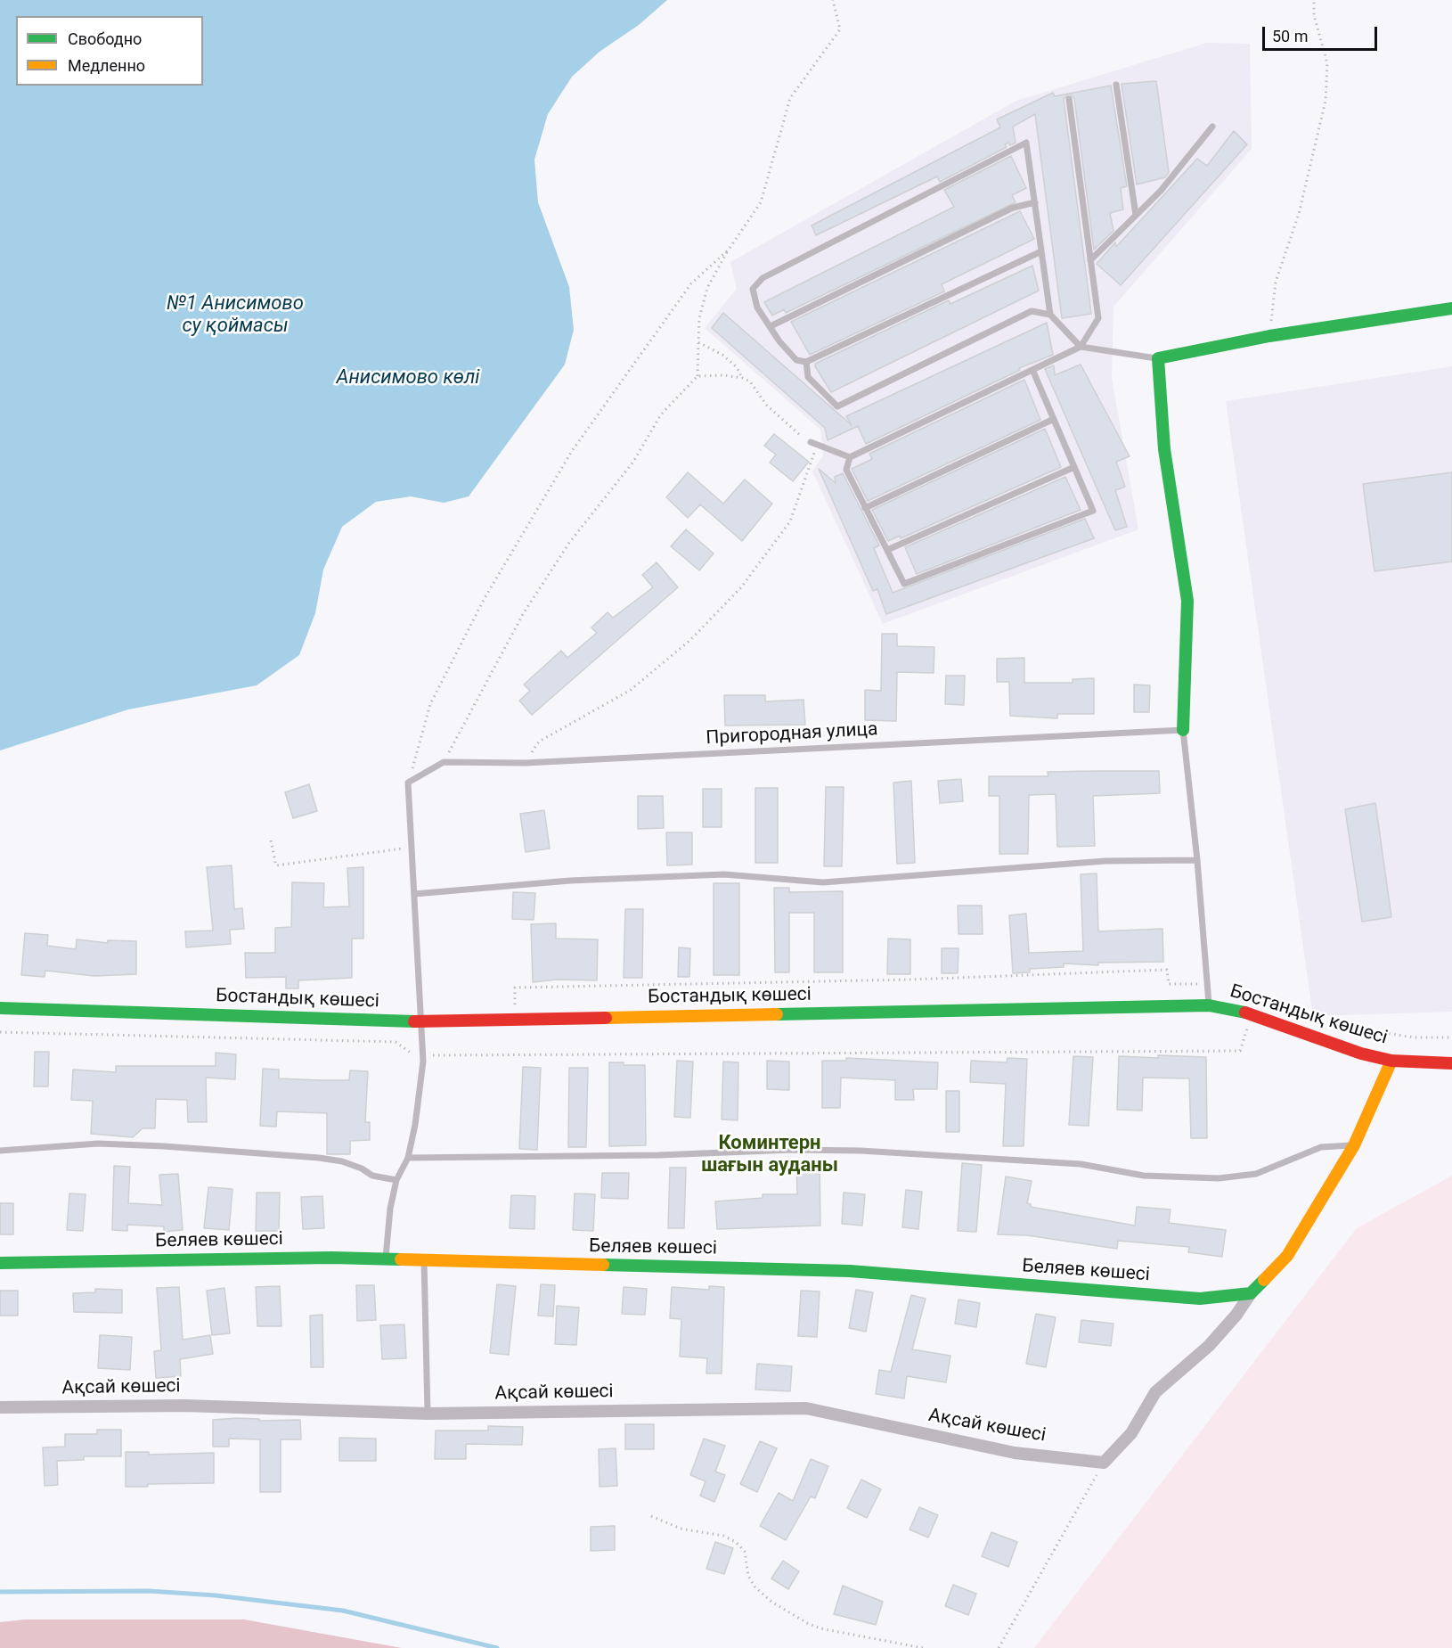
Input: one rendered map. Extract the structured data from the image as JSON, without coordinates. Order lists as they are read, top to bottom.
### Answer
{
  "streets": {
    "street": ["Бостандық көшесі", "Беляев көшесі", "Ақсай көшесі"],
    "lane": ["Пригородная улица"]
  },
  "districts": ["Коминтерн шағын ауданы"],
  "water": ["№1 Анисимово су қоймасы", "Анисимово көлі"],
  "legend": ["Свободно", "Медленно"],
  "scale_bar": "50 m"
}
